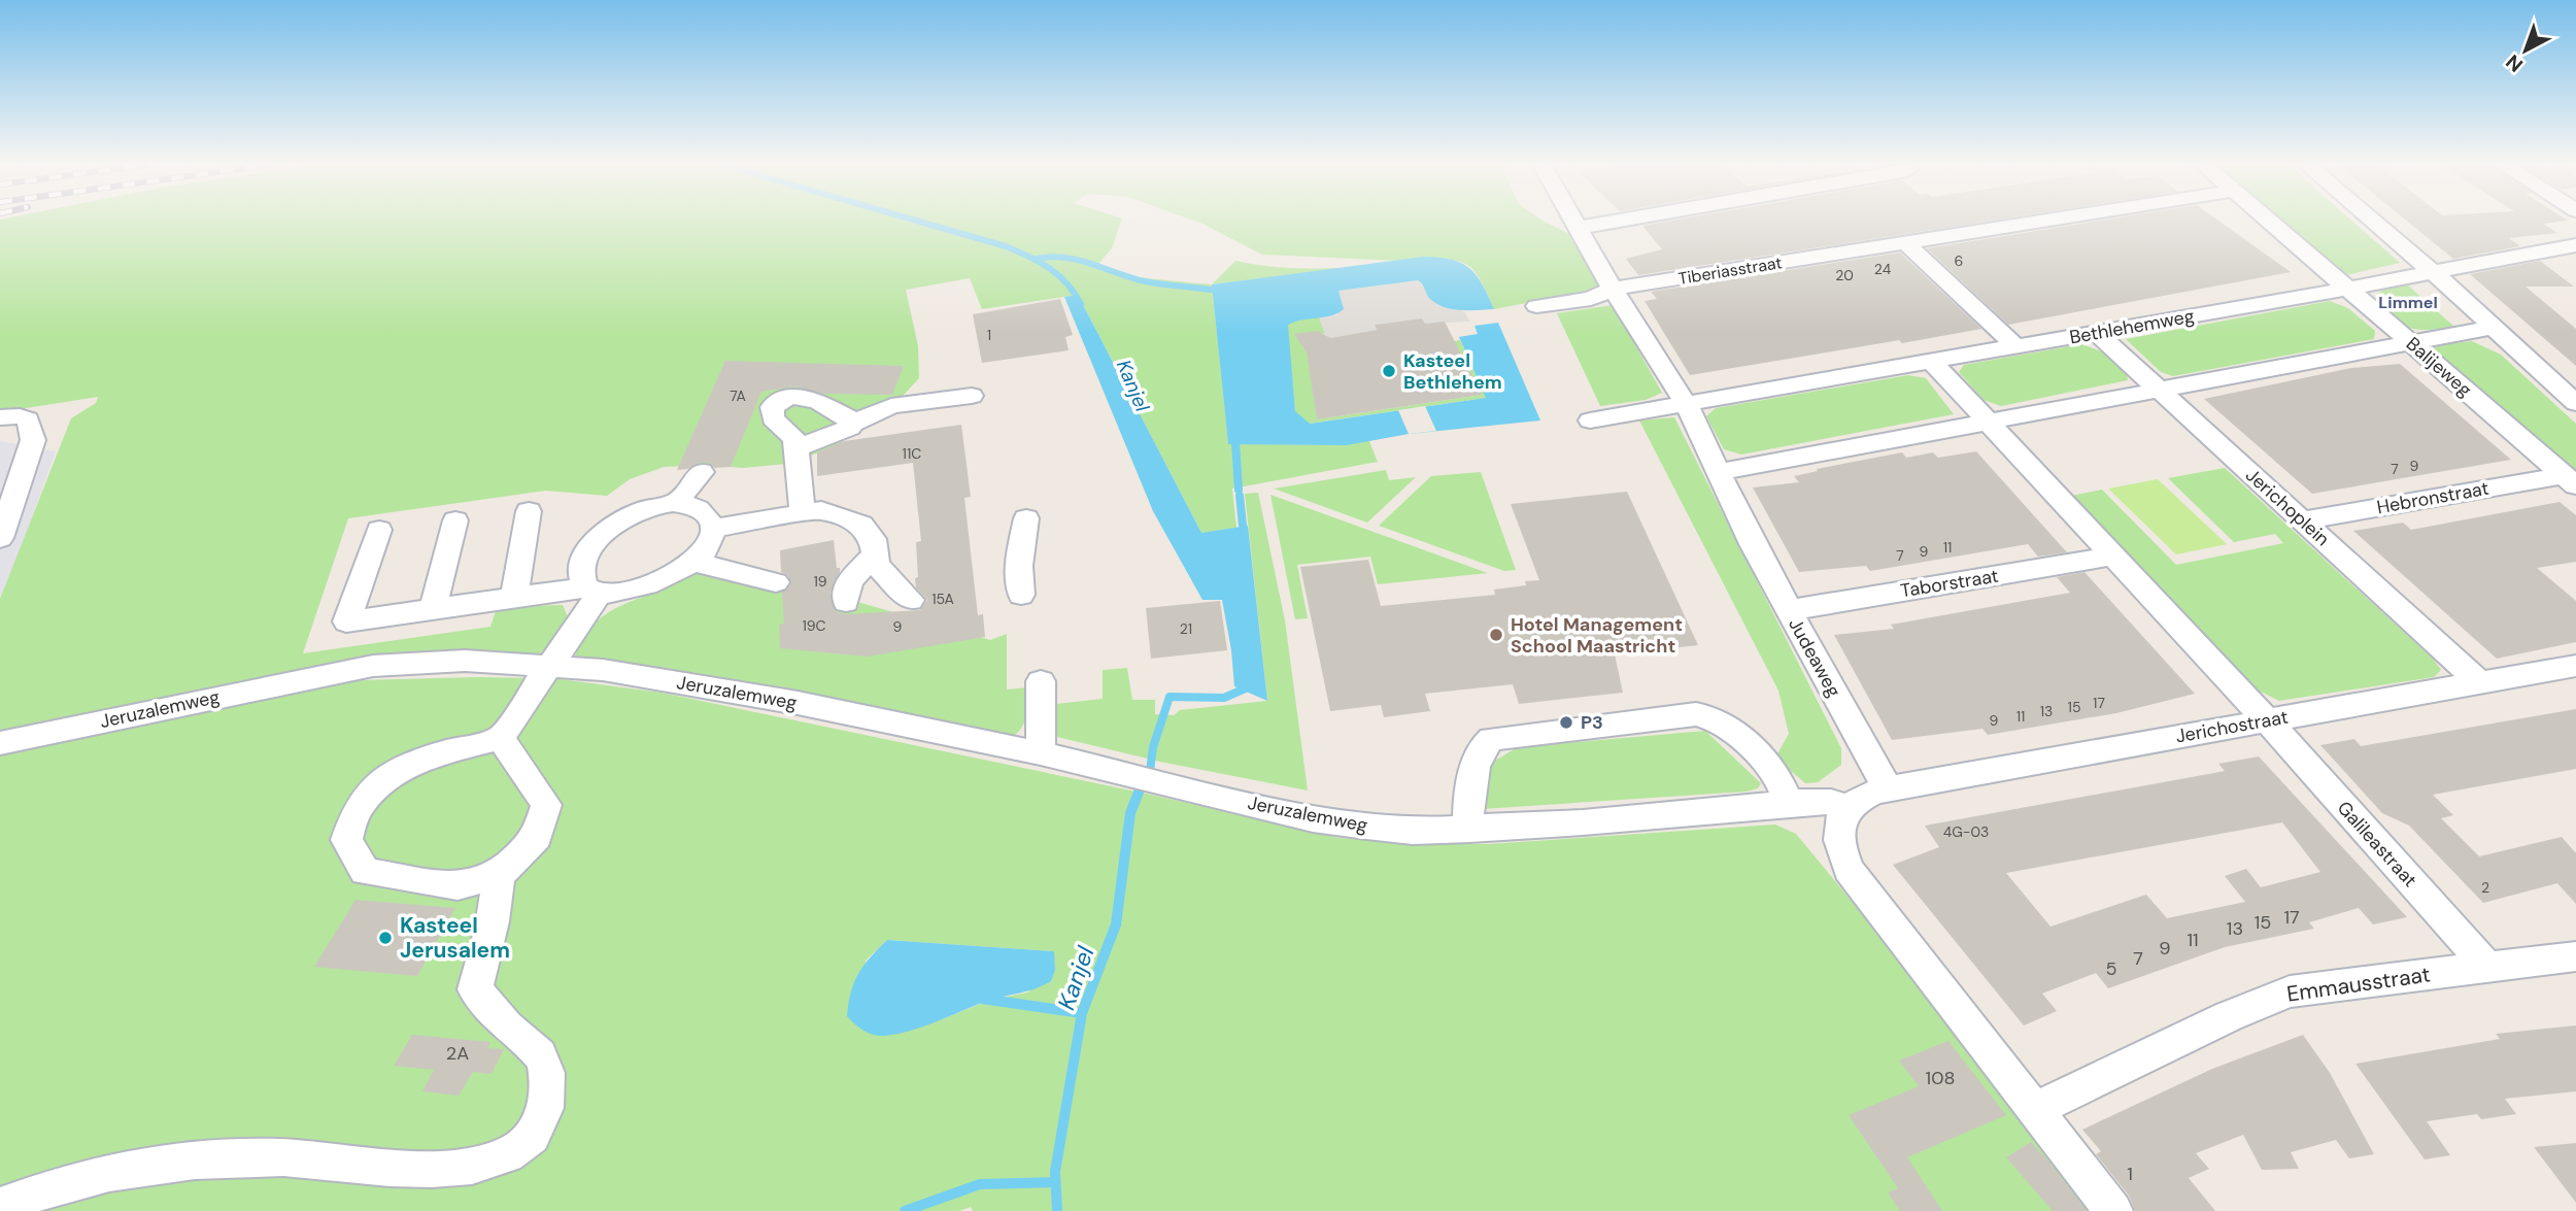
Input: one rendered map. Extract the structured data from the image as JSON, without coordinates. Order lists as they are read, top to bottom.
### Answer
{
  "streets": {
    "street": [
      "Tiberiasstraat",
      "Bethlehemweg",
      "Balijeweg",
      "Hebronstraat",
      "Jerichoplein",
      "Taborstraat",
      "Judeaweg",
      "Jeruzalemweg",
      "Jerichostraat",
      "Galileastraat",
      "Emmausstraat"
    ]
  },
  "crossings": [
    ["Tiberiasstraat", "Judeaweg"],
    ["Bethlehemweg", "Balijeweg"],
    ["Bethlehemweg", "Jerichoplein"],
    ["Bethlehemweg", "Judeaweg"],
    ["Balijeweg", "Hebronstraat"],
    ["Hebronstraat", "Jerichoplein"],
    ["Jerichoplein", "Jerichostraat"],
    ["Taborstraat", "Judeaweg"],
    ["Judeaweg", "Jerichostraat"],
    ["Jerichostraat", "Galileastraat"],
    ["Galileastraat", "Emmausstraat"]
  ],
  "districts": ["Limmel"],
  "water": ["Kanjel"],
  "places": [
    "Kasteel Bethlehem",
    "Hotel Management School Maastricht",
    "P3",
    "Kasteel Jerusalem"
  ],
  "house_numbers": [
    "6",
    "24",
    "20",
    "1",
    "7A",
    "11C",
    "9",
    "7",
    "11",
    "9",
    "7",
    "19",
    "15A",
    "19C",
    "9",
    "21",
    "17",
    "15",
    "13",
    "11",
    "9",
    "4G-03",
    "2",
    "17",
    "15",
    "13",
    "11",
    "9",
    "7",
    "5",
    "2A",
    "108",
    "1"
  ],
  "north": "bottom left"
}
